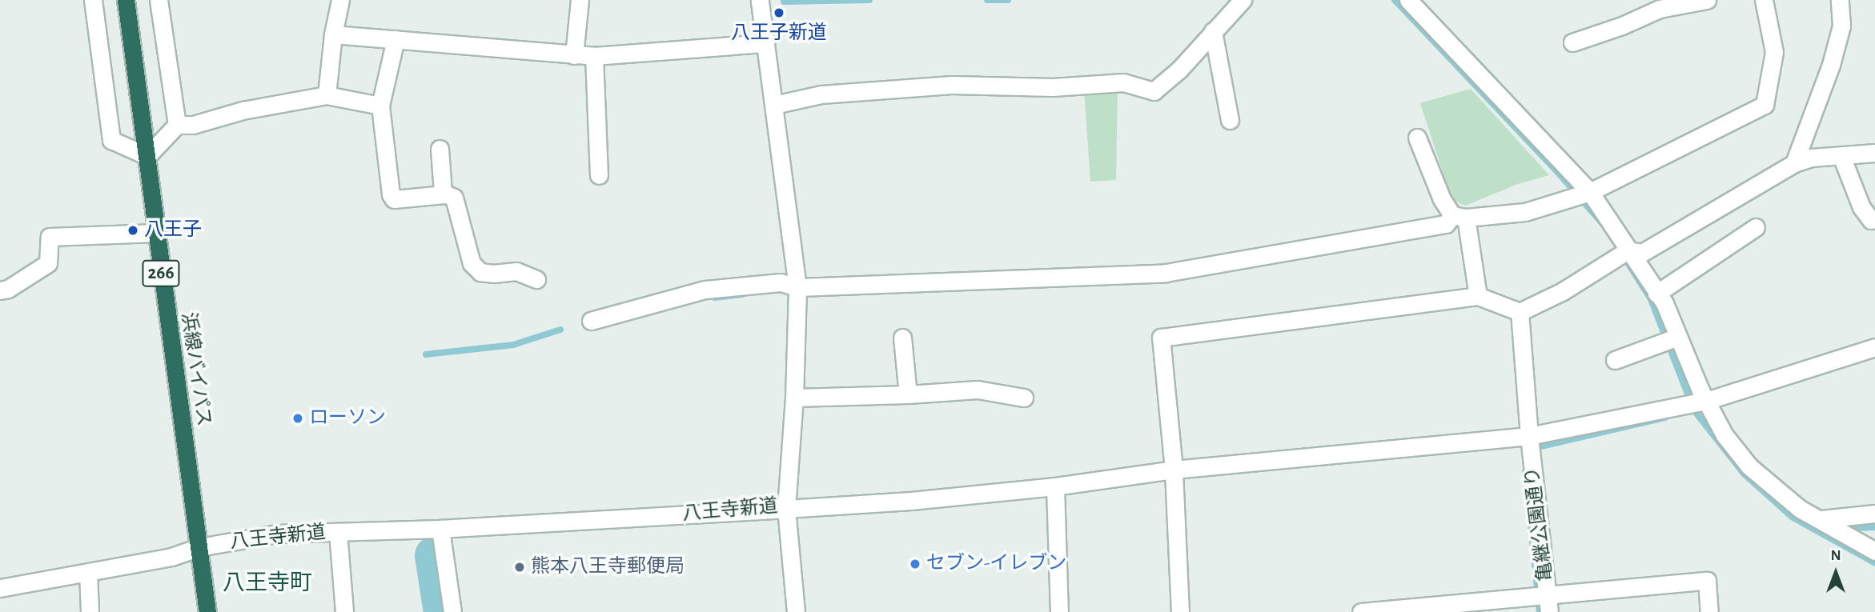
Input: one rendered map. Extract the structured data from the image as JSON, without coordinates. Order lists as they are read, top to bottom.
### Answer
{
  "streets": {
    "highway": ["266", "浜線バイパス"],
    "street": ["八王寺新道", "亀継公園通り"]
  },
  "crossings": [
    ["浜線バイパス", "八王寺新道"]
  ],
  "districts": ["八王寺町"],
  "places": [
    "八王子新道",
    "八王子",
    "ローソン",
    "セブン-イレブン",
    "熊本八王寺郵便局"
  ],
  "north": "top"
}
